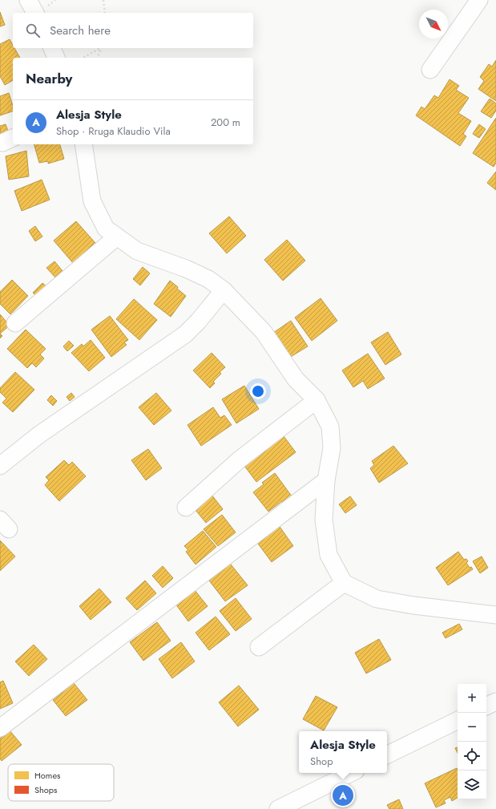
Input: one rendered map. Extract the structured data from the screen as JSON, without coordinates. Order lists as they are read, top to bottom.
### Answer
{
  "legend": ["Homes", "Shops"],
  "north": "bottom right",
  "page": {
    "search": "Search here",
    "heading": "Nearby",
    "list": [
      {
        "mark": "A",
        "name": "Alesja Style",
        "note": "Shop · Rruga Klaudio Vila",
        "value": "200 m"
      }
    ],
    "map_buttons": ["+", "−"],
    "popup": ["Alesja Style", "Shop"],
    "pins": "A"
  }
}
